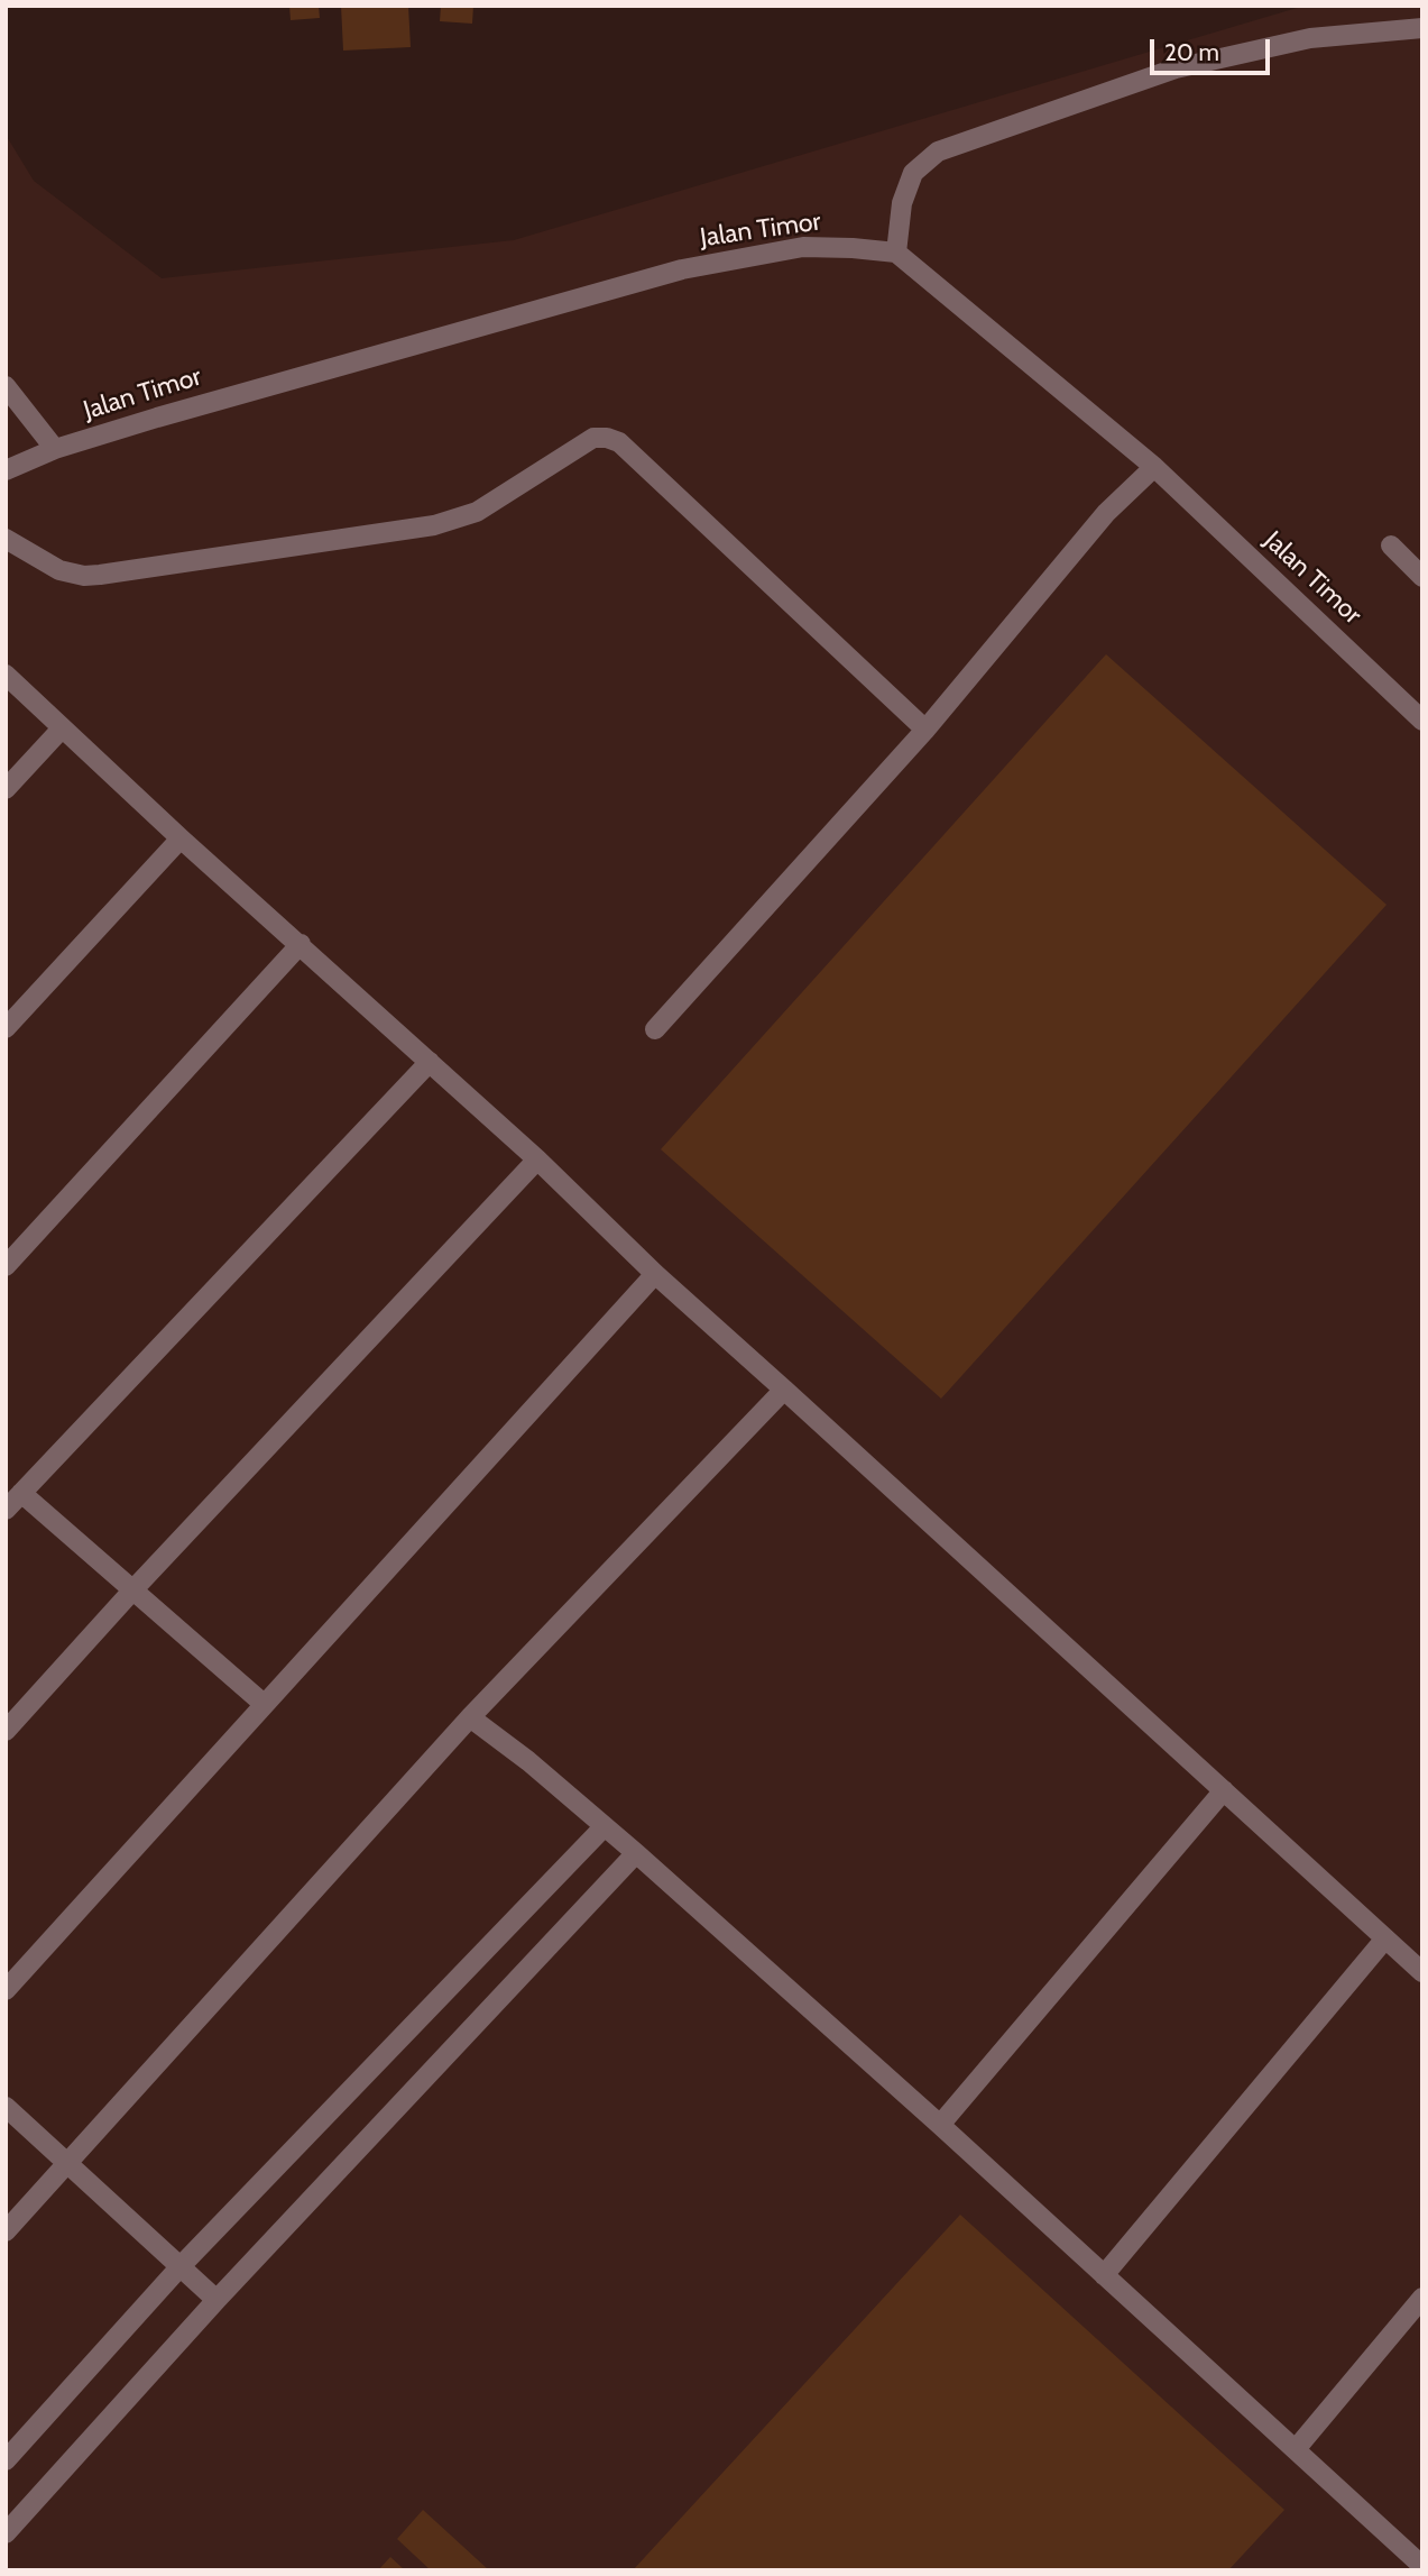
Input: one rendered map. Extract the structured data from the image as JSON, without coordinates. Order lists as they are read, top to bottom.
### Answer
{
  "streets": {
    "street": ["Jalan Timor"]
  },
  "scale_bar": "20 m"
}
